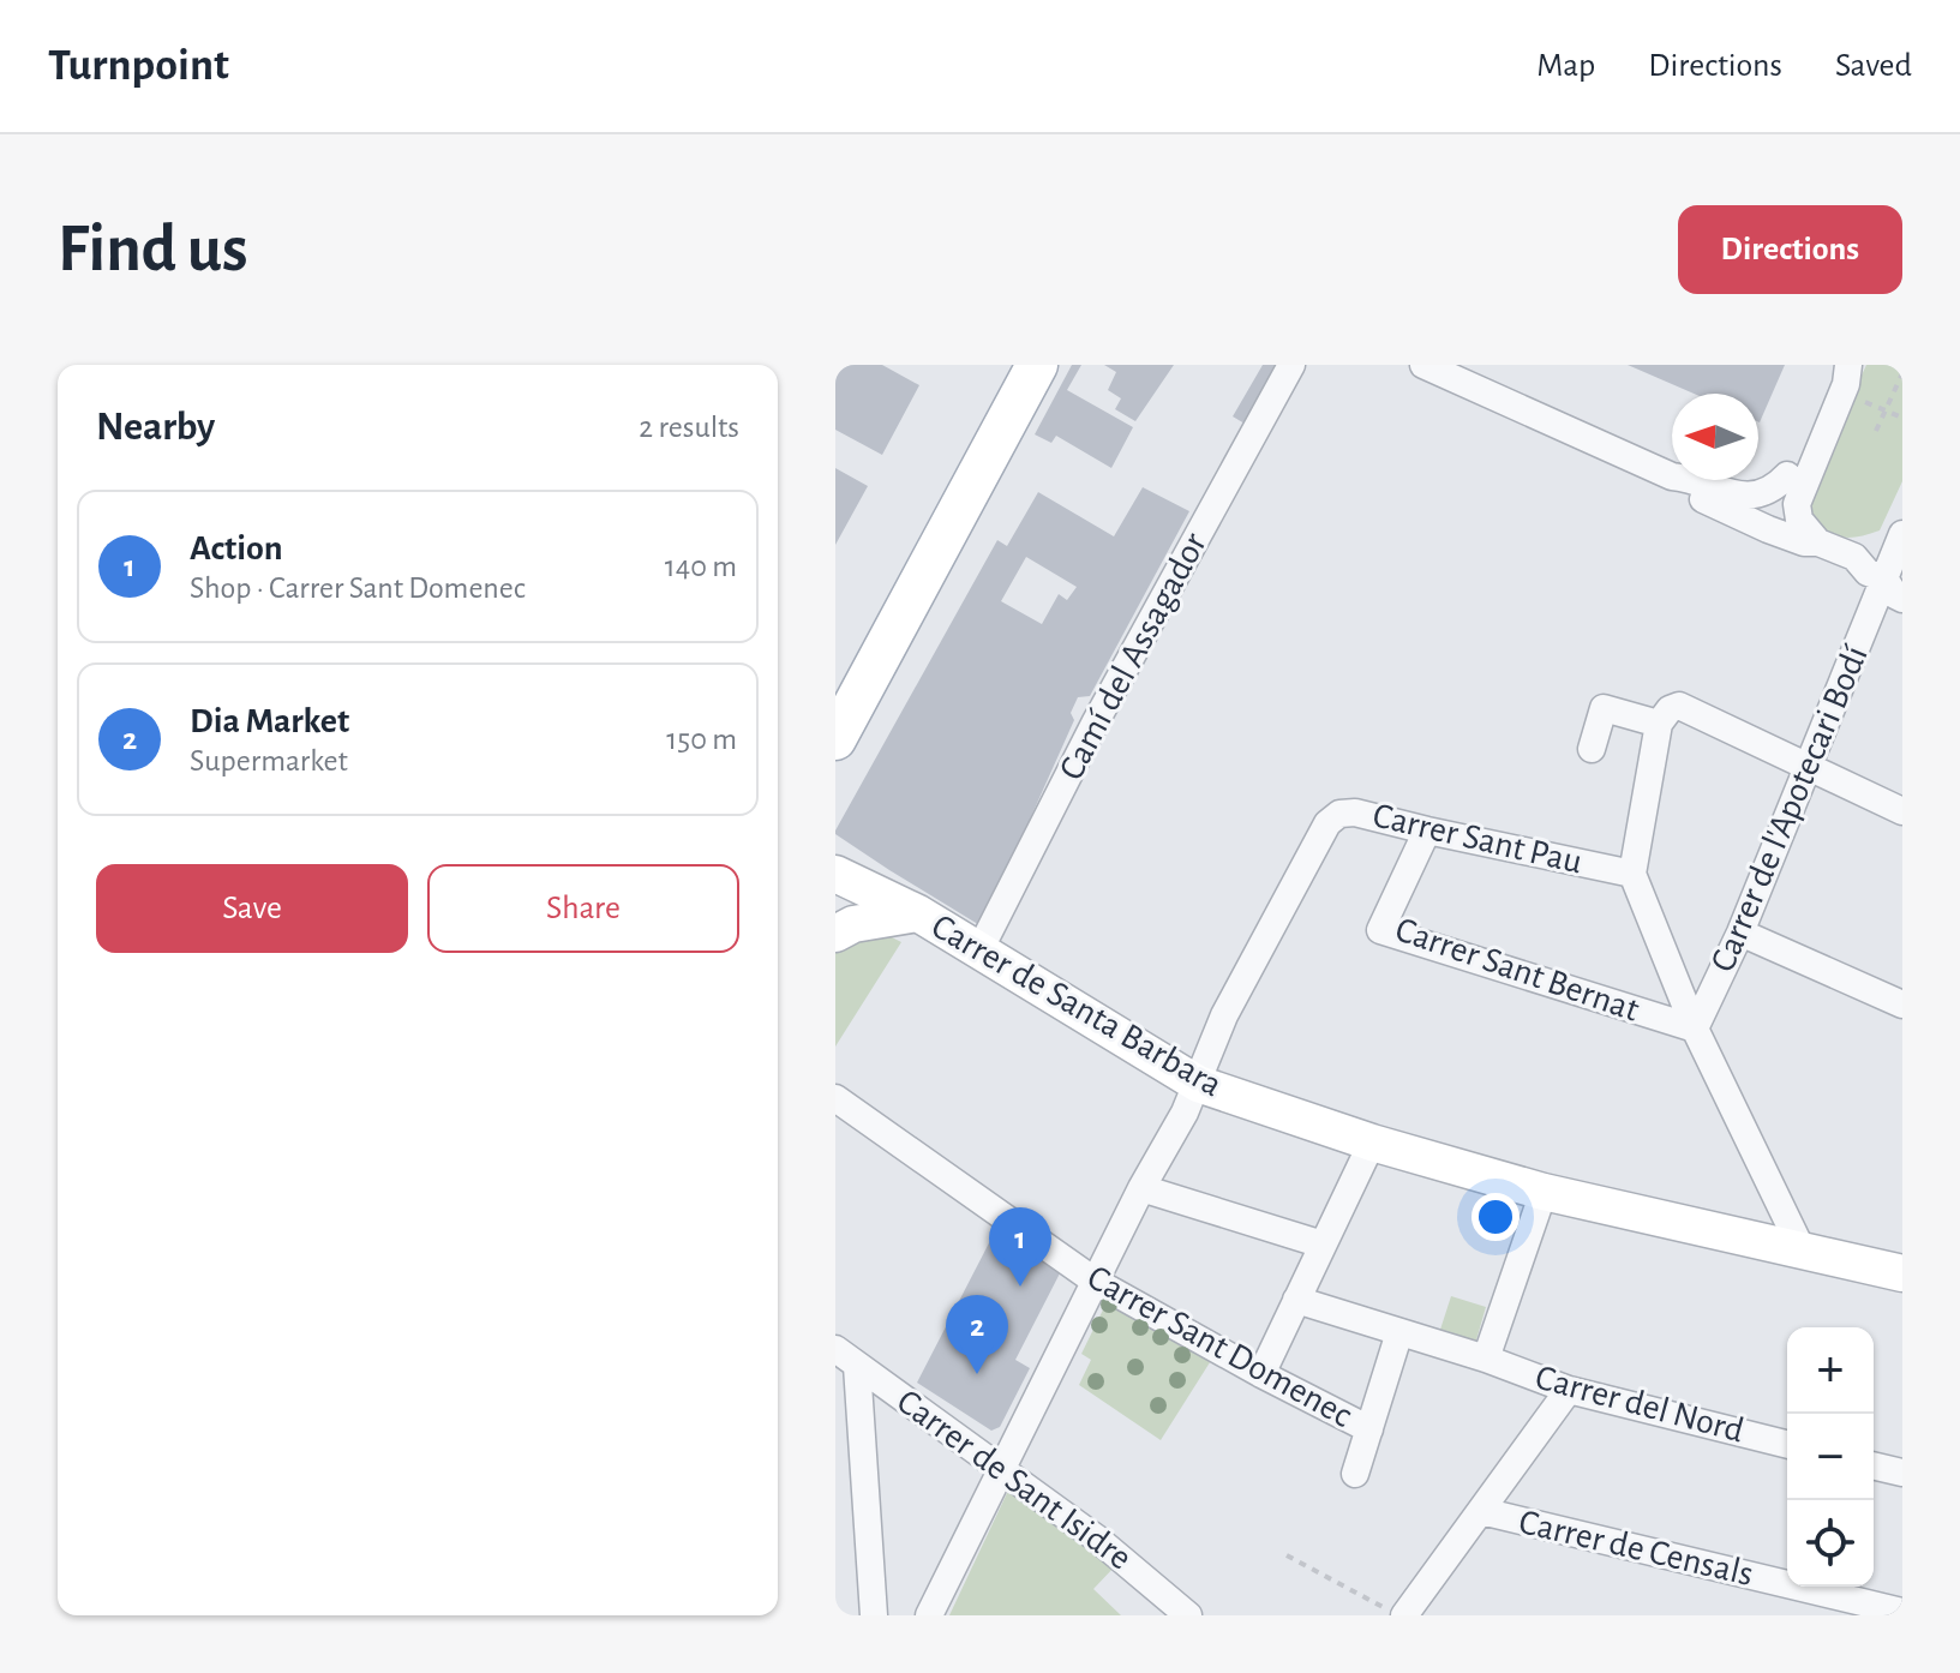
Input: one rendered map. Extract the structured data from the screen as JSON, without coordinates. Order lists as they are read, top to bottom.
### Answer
{
  "streets": {
    "street": [
      "Camí del Assagador",
      "Carrer de l'Apotecari Bodí",
      "Carrer Sant Pau",
      "Carrer Sant Bernat",
      "Carrer de Santa Barbara",
      "Carrer Sant Domenec",
      "Carrer del Nord",
      "Carrer de Sant Isidre",
      "Carrer de Censals"
    ]
  },
  "crossings": [
    ["Camí del Assagador", "Carrer de Santa Barbara"],
    ["Carrer de l'Apotecari Bodí", "Carrer Sant Pau"],
    ["Carrer de l'Apotecari Bodí", "Carrer Sant Bernat"],
    ["Carrer Sant Pau", "Carrer Sant Bernat"],
    ["Carrer Sant Pau", "Carrer de Santa Barbara"],
    ["Carrer Sant Pau", "Carrer Sant Domenec"],
    ["Carrer Sant Pau", "Carrer de Sant Isidre"],
    ["Carrer Sant Domenec", "Carrer del Nord"]
  ],
  "north": "left",
  "page": {
    "header": "Turnpoint",
    "nav": ["Map", "Directions", "Saved"],
    "buttons": [
      "Directions",
      ["Save", "Share"]
    ],
    "title": "Find us",
    "heading": ["Nearby", "2 results"],
    "list": [
      {
        "mark": "1",
        "name": "Action",
        "note": "Shop · Carrer Sant Domenec",
        "value": "140 m"
      },
      {
        "mark": "2",
        "name": "Dia Market",
        "note": "Supermarket",
        "value": "150 m"
      }
    ],
    "pins": ["1", "2"],
    "map_buttons": ["+", "−"]
  }
}
